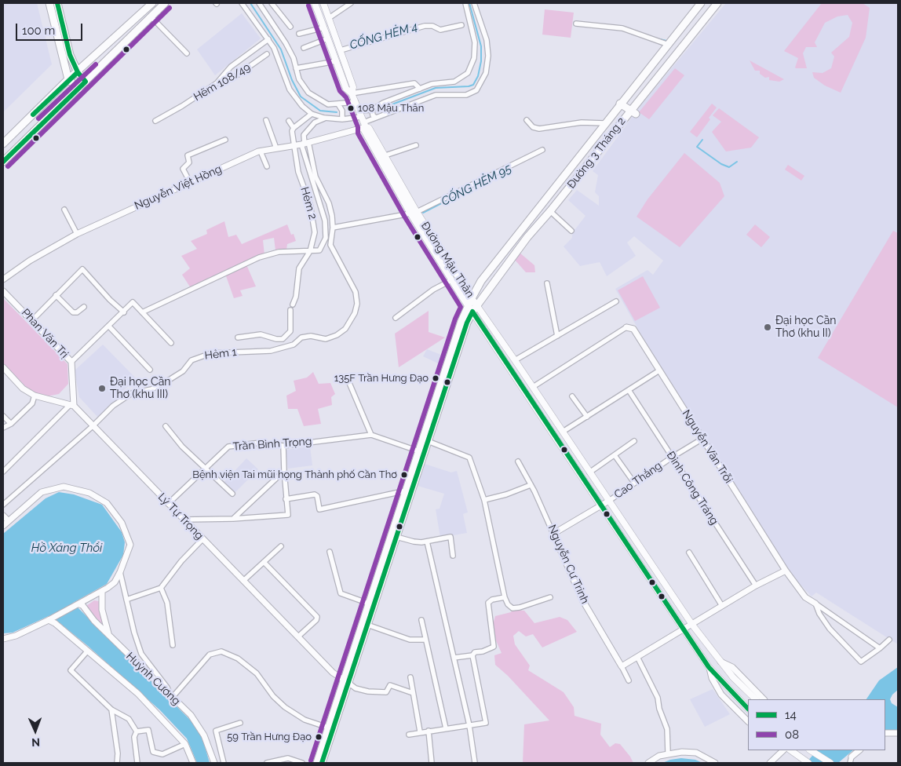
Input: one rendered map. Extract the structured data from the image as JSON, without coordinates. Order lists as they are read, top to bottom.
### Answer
{
  "streets": {
    "main road": ["Đường 3 Tháng 2", "Đường Mậu Thân"],
    "street": [
      "Hẽm 108/49",
      "Nguyễn Việt Hồng",
      "Hẻm 2",
      "Phan Văn Trị",
      "Hẻm 1",
      "Trần Bình Trọng",
      "Nguyễn Văn Trỗi",
      "Cao Thắng",
      "Đinh Công Tráng",
      "Lý Tự Trọng",
      "Nguyễn Cư Trinh",
      "Huỳnh Cương"
    ]
  },
  "crossings": [
    ["Đường 3 Tháng 2", "Đường Mậu Thân"],
    ["Nguyễn Việt Hồng", "Hẻm 2"],
    ["Nguyễn Việt Hồng", "Đường Mậu Thân"],
    ["Nguyễn Việt Hồng", "Hẻm 1"],
    ["Đường Mậu Thân", "Cao Thắng"],
    ["Phan Văn Trị", "Lý Tự Trọng"],
    ["Hẻm 1", "Lý Tự Trọng"],
    ["Trần Bình Trọng", "Lý Tự Trọng"],
    ["Nguyễn Văn Trỗi", "Cao Thắng"],
    ["Cao Thắng", "Đinh Công Tráng"],
    ["Cao Thắng", "Nguyễn Cư Trinh"]
  ],
  "water": ["CỐNG HẺM 4", "CỐNG HẺM 95", "Hồ Xáng Thổi"],
  "places": [
    "108 Mậu Thân",
    "Đại học Cần Thơ (khu II)",
    "135F Trần Hưng Đạo",
    "Đại học Cần Thơ (khu III)",
    "Bệnh viện Tai mũi họng Thành phố Cần Thơ",
    "59 Trần Hưng Đạo"
  ],
  "lines": ["transit line 14", "transit line 08"],
  "legend": ["14", "08"],
  "scale_bar": "100 m",
  "north": "bottom"
}
